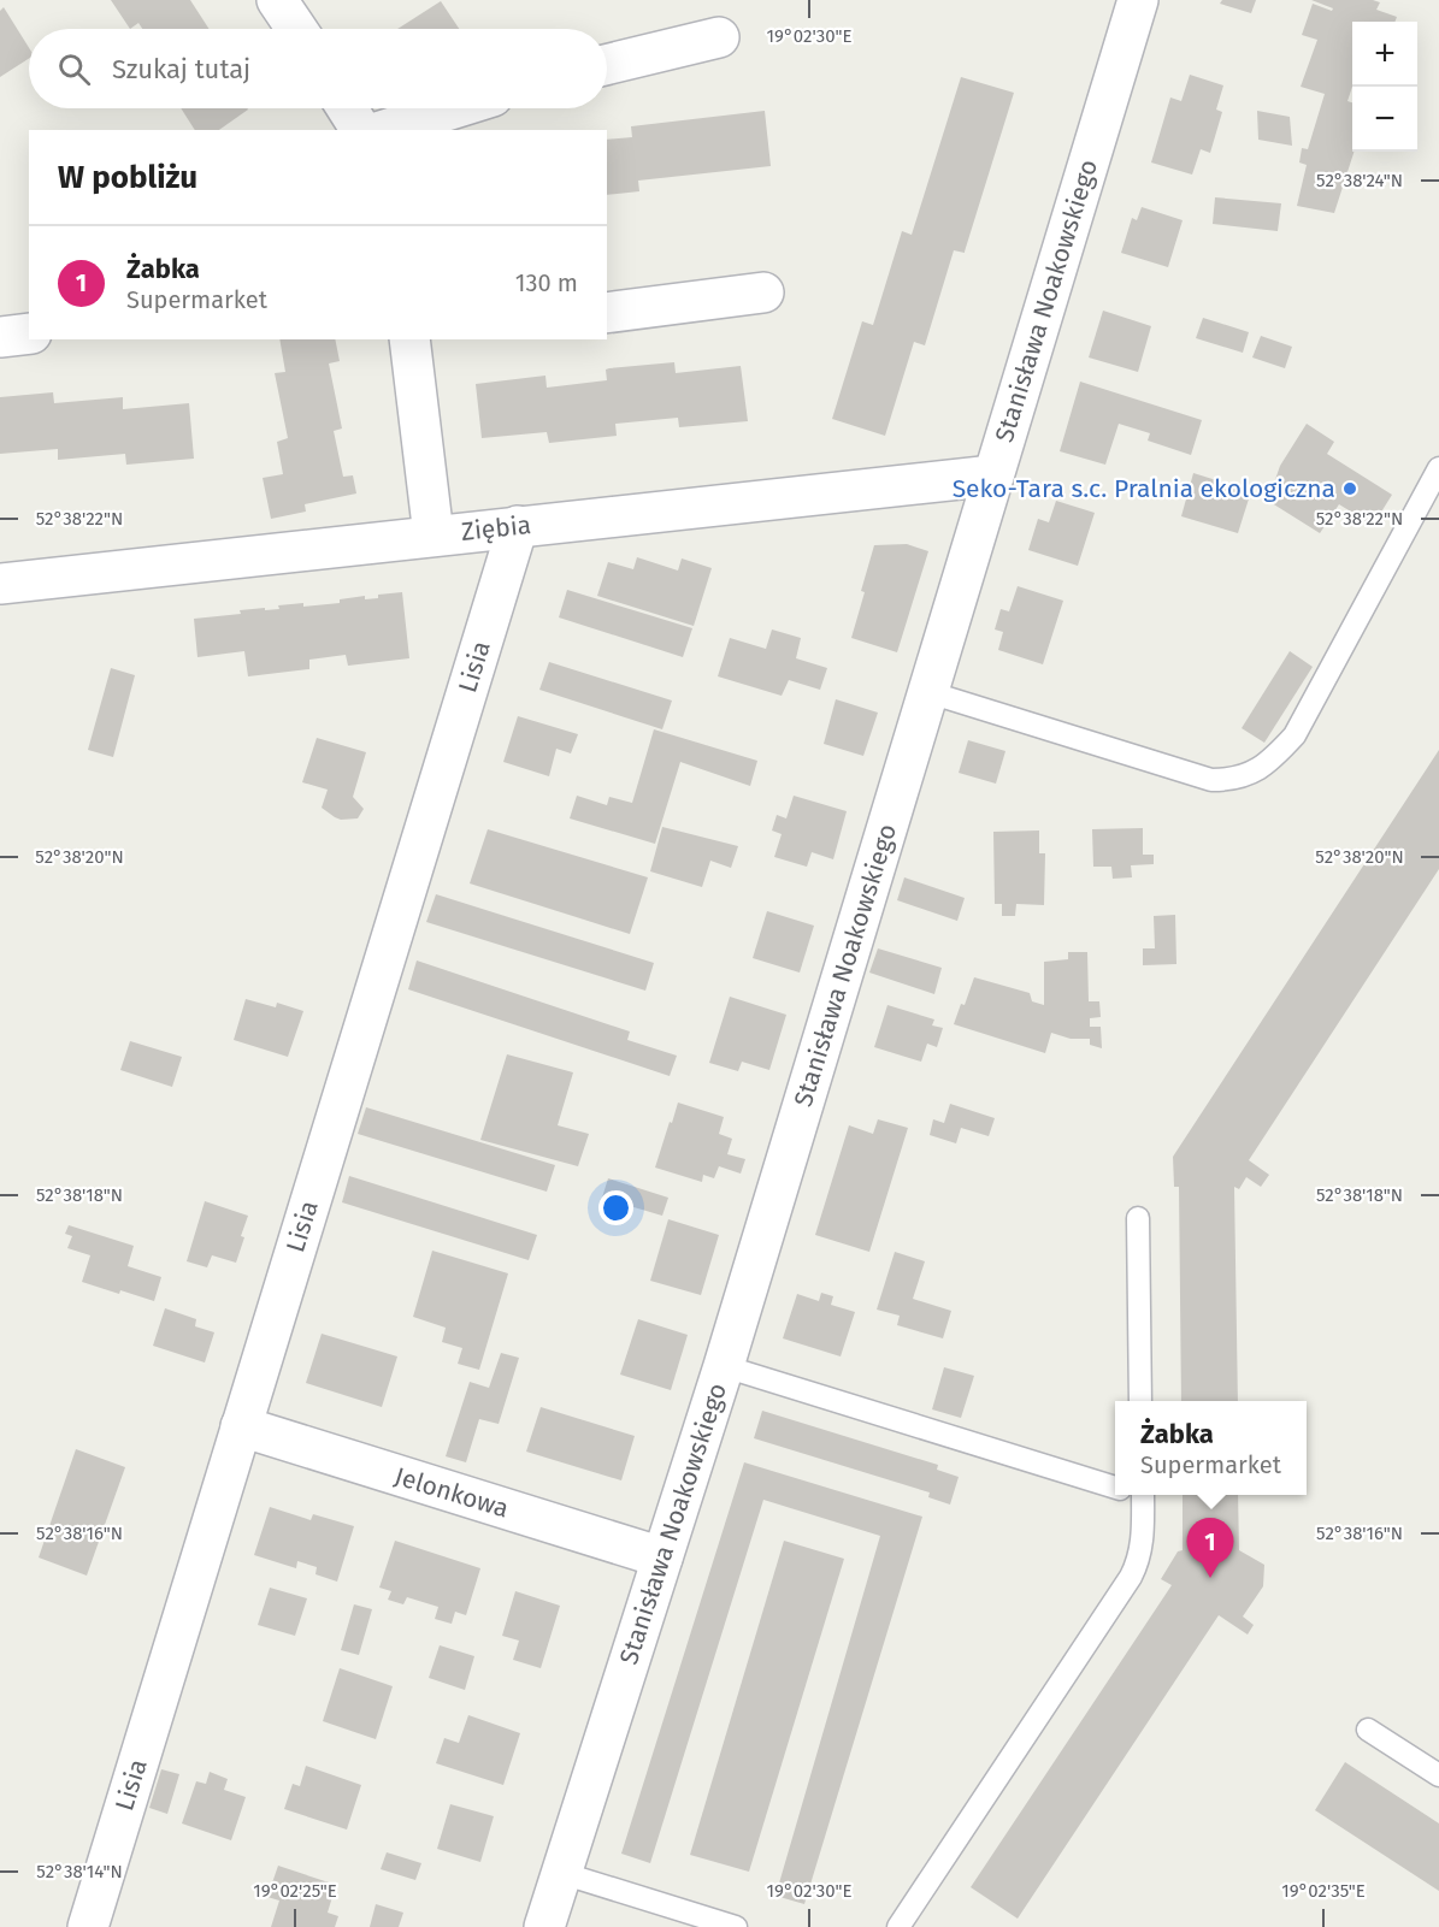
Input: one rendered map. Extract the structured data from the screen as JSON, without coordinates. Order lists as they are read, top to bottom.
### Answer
{
  "streets": {
    "street": [
      "Stanisława Noakowskiego",
      "Ziębia",
      "Lisia",
      "Jelonkowa"
    ]
  },
  "crossings": [
    ["Stanisława Noakowskiego", "Ziębia"],
    ["Stanisława Noakowskiego", "Jelonkowa"],
    ["Ziębia", "Lisia"],
    ["Lisia", "Jelonkowa"]
  ],
  "places": ["Seko-Tara s.c. Pralnia ekologiczna"],
  "page": {
    "map_buttons": ["+", "−"],
    "search": "Szukaj tutaj",
    "heading": "W pobliżu",
    "list": [
      {
        "mark": "1",
        "name": "Żabka",
        "note": "Supermarket",
        "value": "130 m"
      }
    ],
    "popup": ["Żabka", "Supermarket"],
    "pins": "1"
  },
  "coordinates": [
    "19°02'30\"E",
    "52°38'24\"N",
    "52°38'22\"N",
    "52°38'20\"N",
    "52°38'18\"N",
    "52°38'16\"N",
    "52°38'14\"N",
    "19°02'25\"E",
    "19°02'35\"E"
  ]
}
